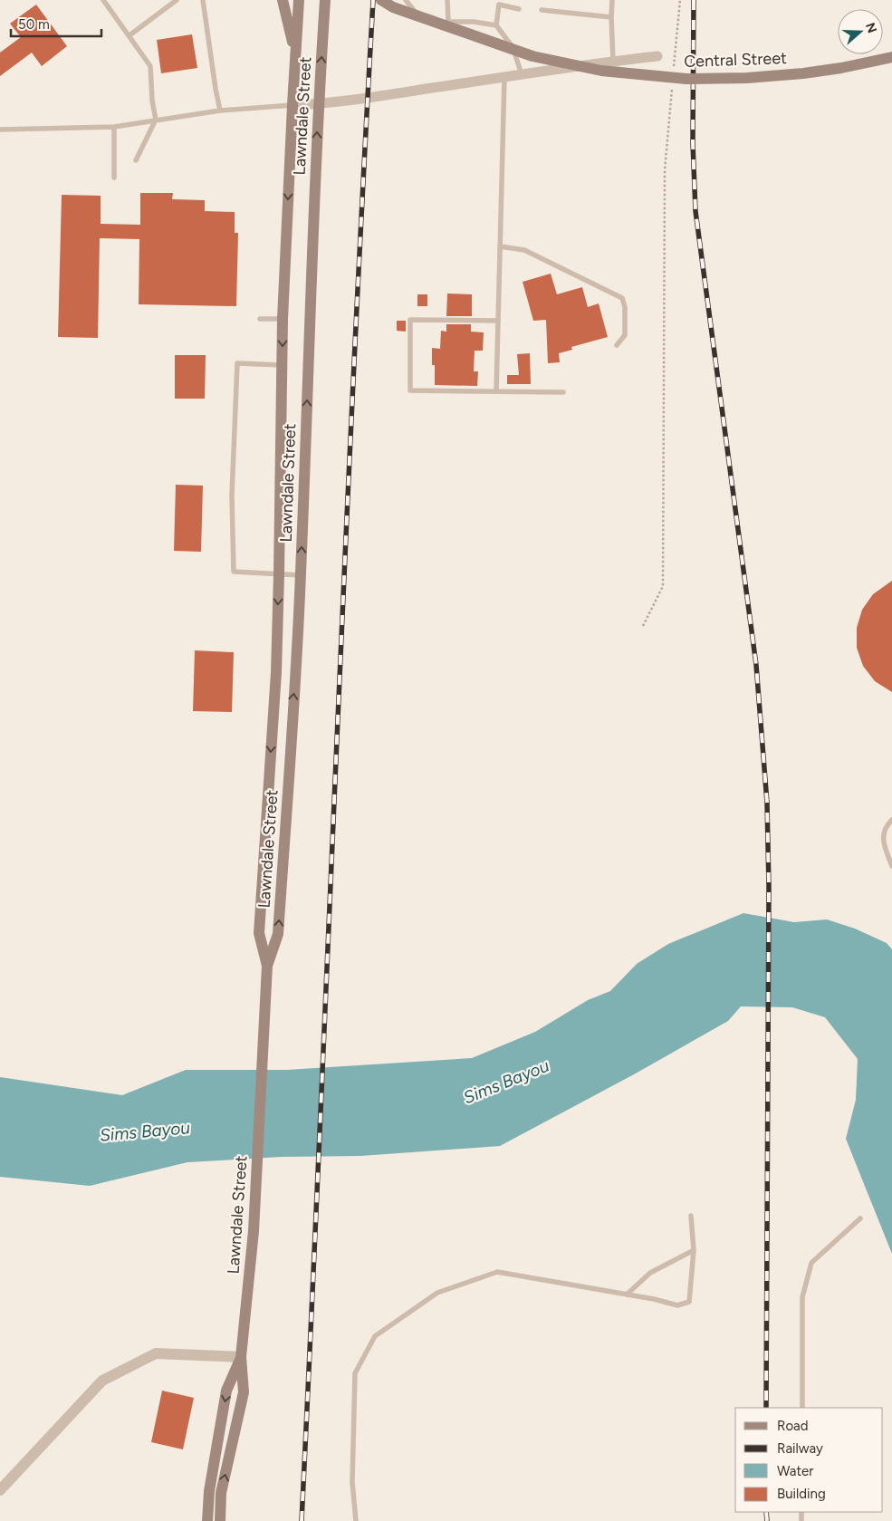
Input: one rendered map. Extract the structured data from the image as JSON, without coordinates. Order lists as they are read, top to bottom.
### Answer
{
  "streets": {
    "main road": ["Central Street", "Lawndale Street"]
  },
  "water": ["Sims Bayou"],
  "legend": [
    "Road",
    "Railway",
    "Water",
    "Building"
  ],
  "scale_bar": "50 m",
  "north": "right"
}
